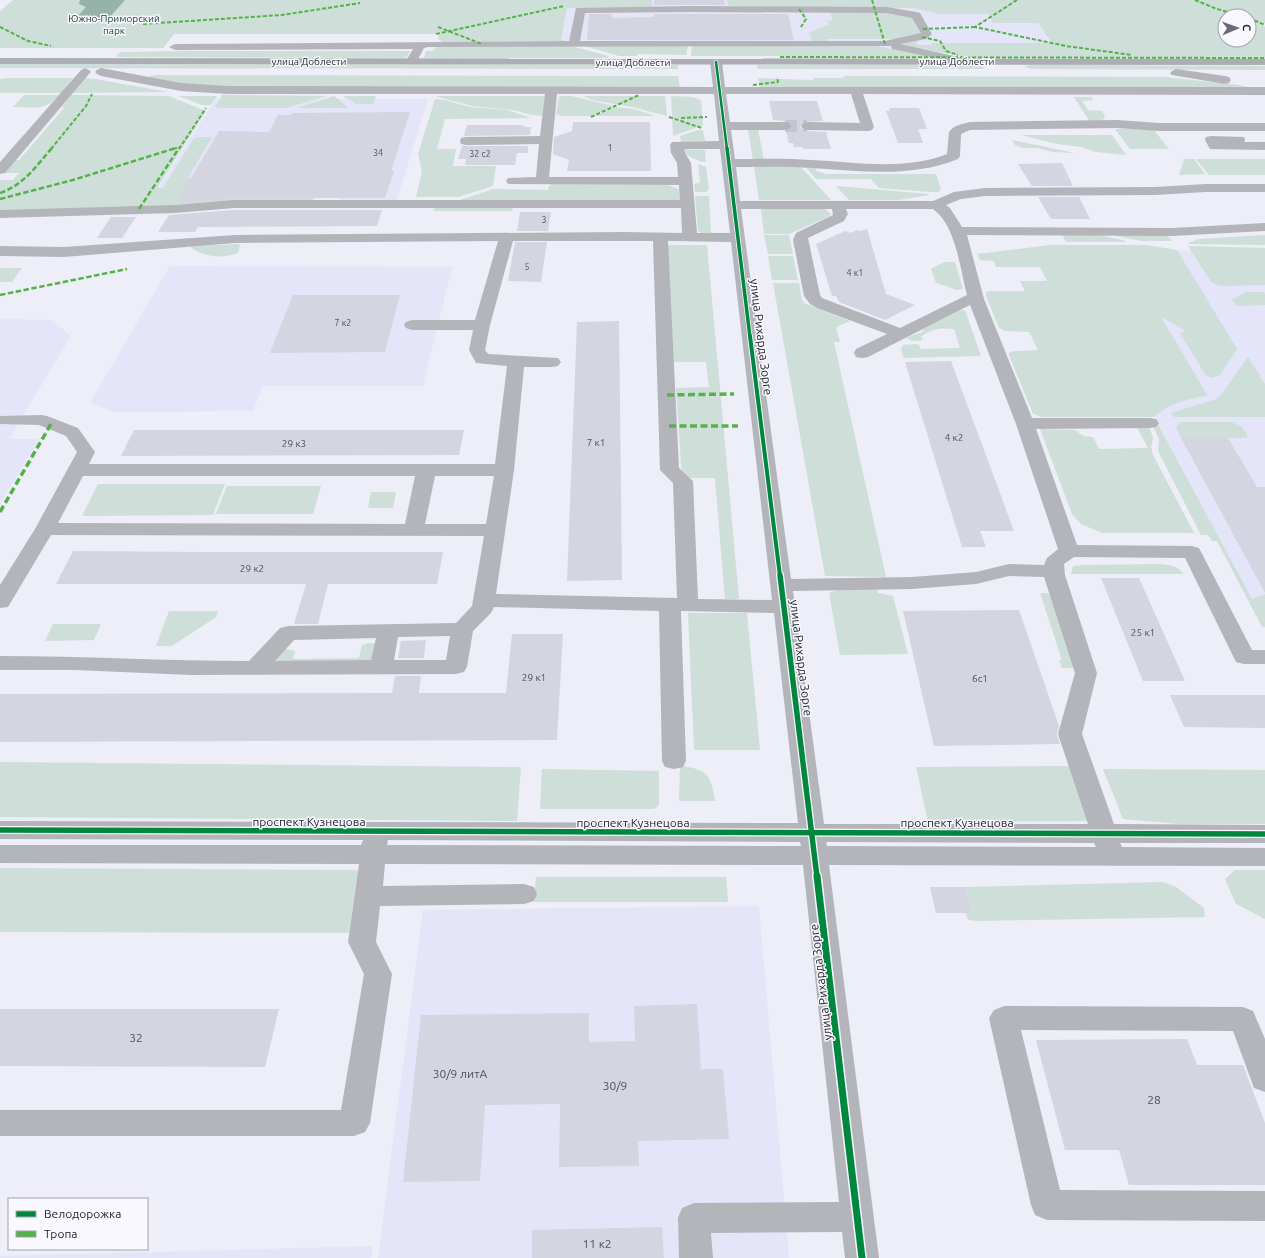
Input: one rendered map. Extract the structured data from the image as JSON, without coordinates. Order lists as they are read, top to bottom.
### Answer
{
  "streets": {
    "main road": ["улица Доблести"],
    "street": ["улица Рихарда Зорге", "проспект Кузнецова"]
  },
  "crossings": [
    ["улица Доблести", "улица Рихарда Зорге"],
    ["улица Рихарда Зорге", "проспект Кузнецова"]
  ],
  "parks": ["Южно-Приморский парк"],
  "house_numbers": [
    "1",
    "34",
    "32 с2",
    "3",
    "5",
    "4 к1",
    "7 к2",
    "4 к2",
    "7 к1",
    "29 к3",
    "29 к2",
    "25 к1",
    "29 к1",
    "6с1",
    "32",
    "30/9 литА",
    "30/9",
    "28",
    "11 к2"
  ],
  "legend": ["Велодорожка", "Тропа"],
  "north": "right"
}
